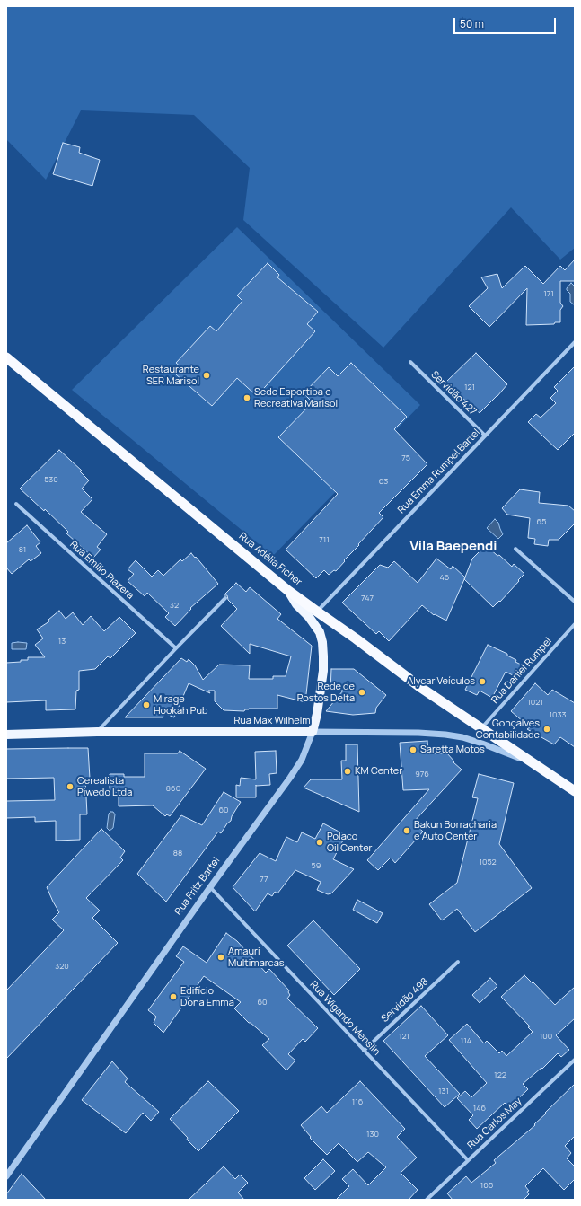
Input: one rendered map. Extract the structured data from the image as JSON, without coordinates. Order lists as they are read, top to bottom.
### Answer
{
  "streets": {
    "highway": ["Rua Adélia Ficher"],
    "main road": ["Rua Max Wilhelm", "Rua Fritz Bartel"],
    "street": [
      "Servidão 427",
      "Rua Emma Rumpel Bartel",
      "Rua Emílio Piazera",
      "Rua Daniel Rumpel",
      "Servidão 498",
      "Rua Wigando Menslin",
      "Rua Carlos May"
    ]
  },
  "crossings": [
    ["Servidão 427", "Rua Emma Rumpel Bartel"],
    ["Rua Emma Rumpel Bartel", "Rua Adélia Ficher"],
    ["Rua Adélia Ficher", "Rua Daniel Rumpel"],
    ["Rua Adélia Ficher", "Rua Max Wilhelm"],
    ["Rua Adélia Ficher", "Rua Fritz Bartel"],
    ["Rua Max Wilhelm", "Rua Fritz Bartel"],
    ["Rua Fritz Bartel", "Rua Wigando Menslin"],
    ["Servidão 498", "Rua Wigando Menslin"],
    ["Rua Wigando Menslin", "Rua Carlos May"]
  ],
  "districts": ["Vila Baependi"],
  "places": [
    "Restaurante SER Marisol",
    "Sede Esportiba e Recreativa Marisol",
    "Alycar Veículos",
    "Rede de Postos Delta",
    "Mirage Hookah Pub",
    "Gonçalves Contabilidade",
    "Saretta Motos",
    "KM Center",
    "Cerealista Piwedo Ltda",
    "Bakun Borracharia e Auto Center",
    "Polaco Oil Center",
    "Amauri Multimarcas",
    "Edifício Dona Emma"
  ],
  "house_numbers": [
    "171",
    "121",
    "75",
    "530",
    "63",
    "65",
    "711",
    "81",
    "46",
    "747",
    "32",
    "13",
    "1021",
    "1033",
    "976",
    "860",
    "60",
    "88",
    "1052",
    "59",
    "77",
    "320",
    "60",
    "121",
    "100",
    "114",
    "122",
    "131",
    "116",
    "146",
    "130",
    "165"
  ],
  "scale_bar": "50 m"
}
